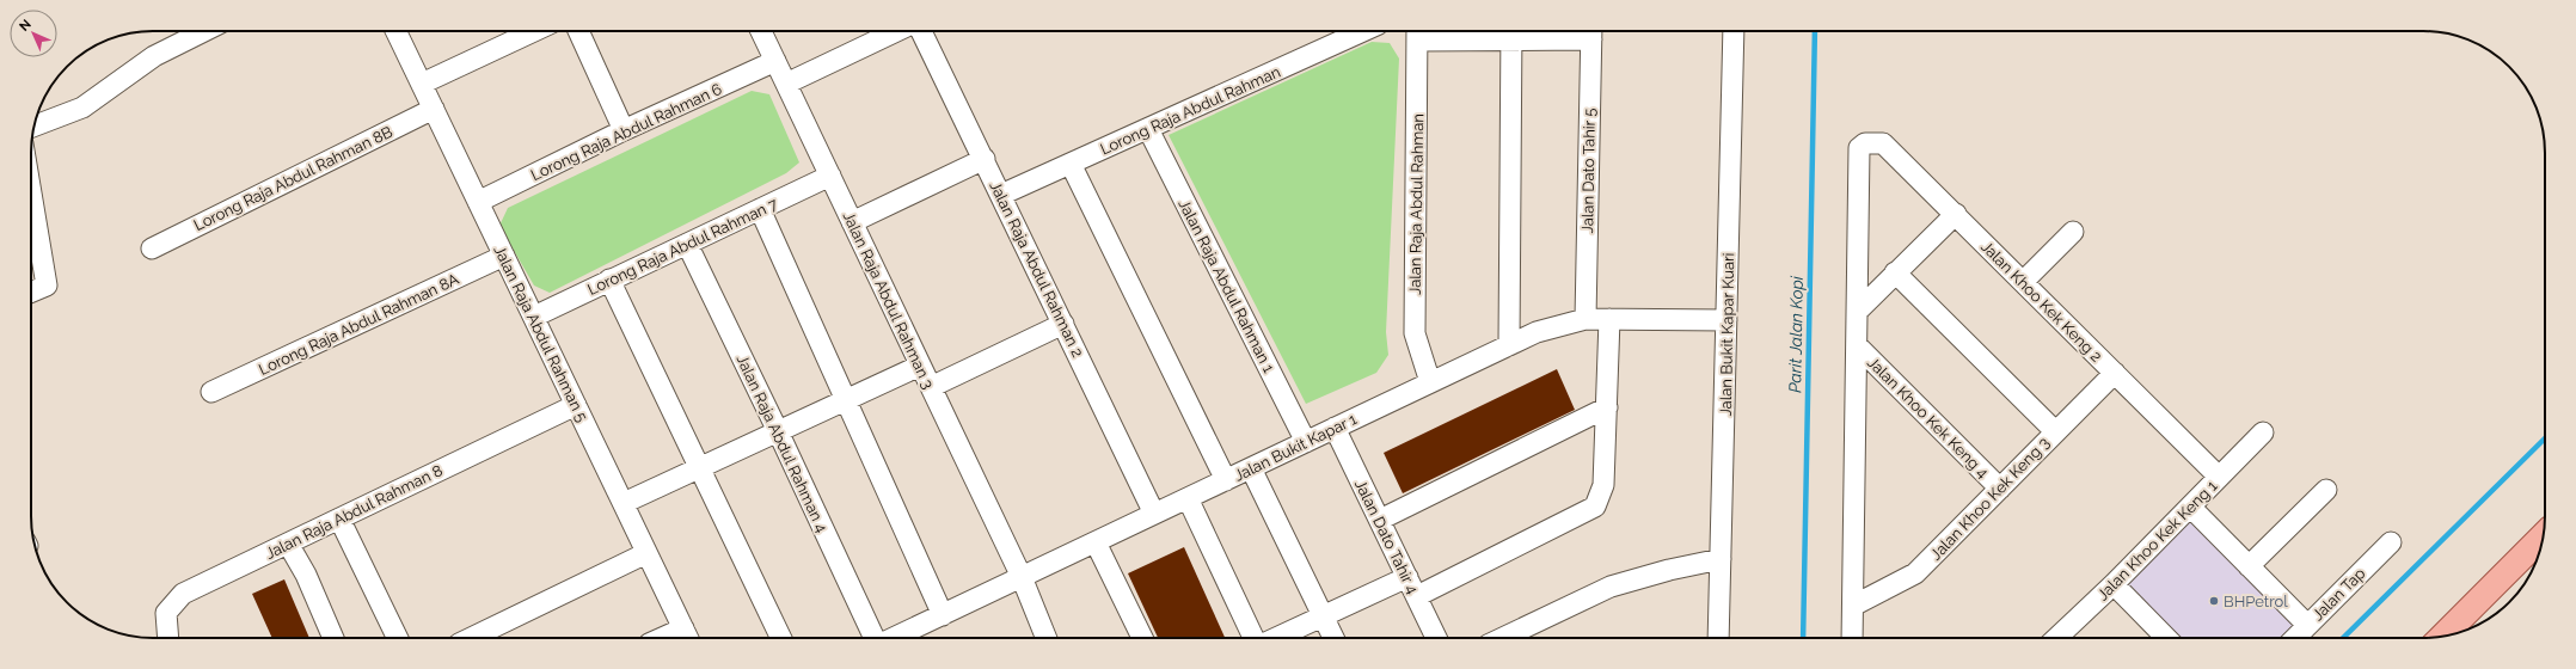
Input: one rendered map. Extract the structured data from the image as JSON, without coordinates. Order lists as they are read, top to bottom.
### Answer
{
  "streets": {
    "street": [
      "Lorong Raja Abdul Rahman",
      "Lorong Raja Abdul Rahman 6",
      "Jalan Dato Tahir 5",
      "Lorong Raja Abdul Rahman 8B",
      "Jalan Raja Abdul Rahman",
      "Lorong Raja Abdul Rahman 7",
      "Jalan Raja Abdul Rahman 2",
      "Jalan Raja Abdul Rahman 1",
      "Jalan Raja Abdul Rahman 3",
      "Jalan Khoo Kek Keng 2",
      "Lorong Raja Abdul Rahman 8A",
      "Jalan Raja Abdul Rahman 5",
      "Jalan Bukit Kapar Kuari",
      "Jalan Khoo Kek Keng 4",
      "Jalan Raja Abdul Rahman 4",
      "Jalan Bukit Kapar 1",
      "Jalan Khoo Kek Keng 3",
      "Jalan Raja Abdul Rahman 8",
      "Jalan Dato Tahir 4",
      "Jalan Khoo Kek Keng 1",
      "Jalan Tap"
    ]
  },
  "crossings": [
    ["Lorong Raja Abdul Rahman", "Jalan Raja Abdul Rahman 2"],
    ["Lorong Raja Abdul Rahman", "Jalan Raja Abdul Rahman 1"],
    ["Lorong Raja Abdul Rahman 6", "Jalan Raja Abdul Rahman 3"],
    ["Lorong Raja Abdul Rahman 6", "Jalan Raja Abdul Rahman 5"],
    ["Jalan Dato Tahir 5", "Jalan Bukit Kapar 1"],
    ["Lorong Raja Abdul Rahman 8B", "Jalan Raja Abdul Rahman 5"],
    ["Jalan Raja Abdul Rahman", "Jalan Bukit Kapar 1"],
    ["Lorong Raja Abdul Rahman 7", "Jalan Raja Abdul Rahman 3"],
    ["Lorong Raja Abdul Rahman 7", "Jalan Raja Abdul Rahman 5"],
    ["Lorong Raja Abdul Rahman 7", "Jalan Raja Abdul Rahman 4"],
    ["Jalan Raja Abdul Rahman 2", "Jalan Bukit Kapar 1"],
    ["Jalan Raja Abdul Rahman 1", "Jalan Bukit Kapar 1"],
    ["Jalan Raja Abdul Rahman 3", "Jalan Bukit Kapar 1"],
    ["Jalan Khoo Kek Keng 2", "Jalan Khoo Kek Keng 3"],
    ["Jalan Khoo Kek Keng 2", "Jalan Khoo Kek Keng 1"],
    ["Lorong Raja Abdul Rahman 8A", "Jalan Raja Abdul Rahman 5"],
    ["Jalan Raja Abdul Rahman 5", "Jalan Raja Abdul Rahman 8"],
    ["Jalan Bukit Kapar Kuari", "Jalan Bukit Kapar 1"],
    ["Jalan Khoo Kek Keng 4", "Jalan Khoo Kek Keng 3"],
    ["Jalan Bukit Kapar 1", "Jalan Dato Tahir 4"]
  ],
  "water": ["Parit Jalan Kopi"],
  "places": ["BHPetrol"],
  "north": "top left"
}
